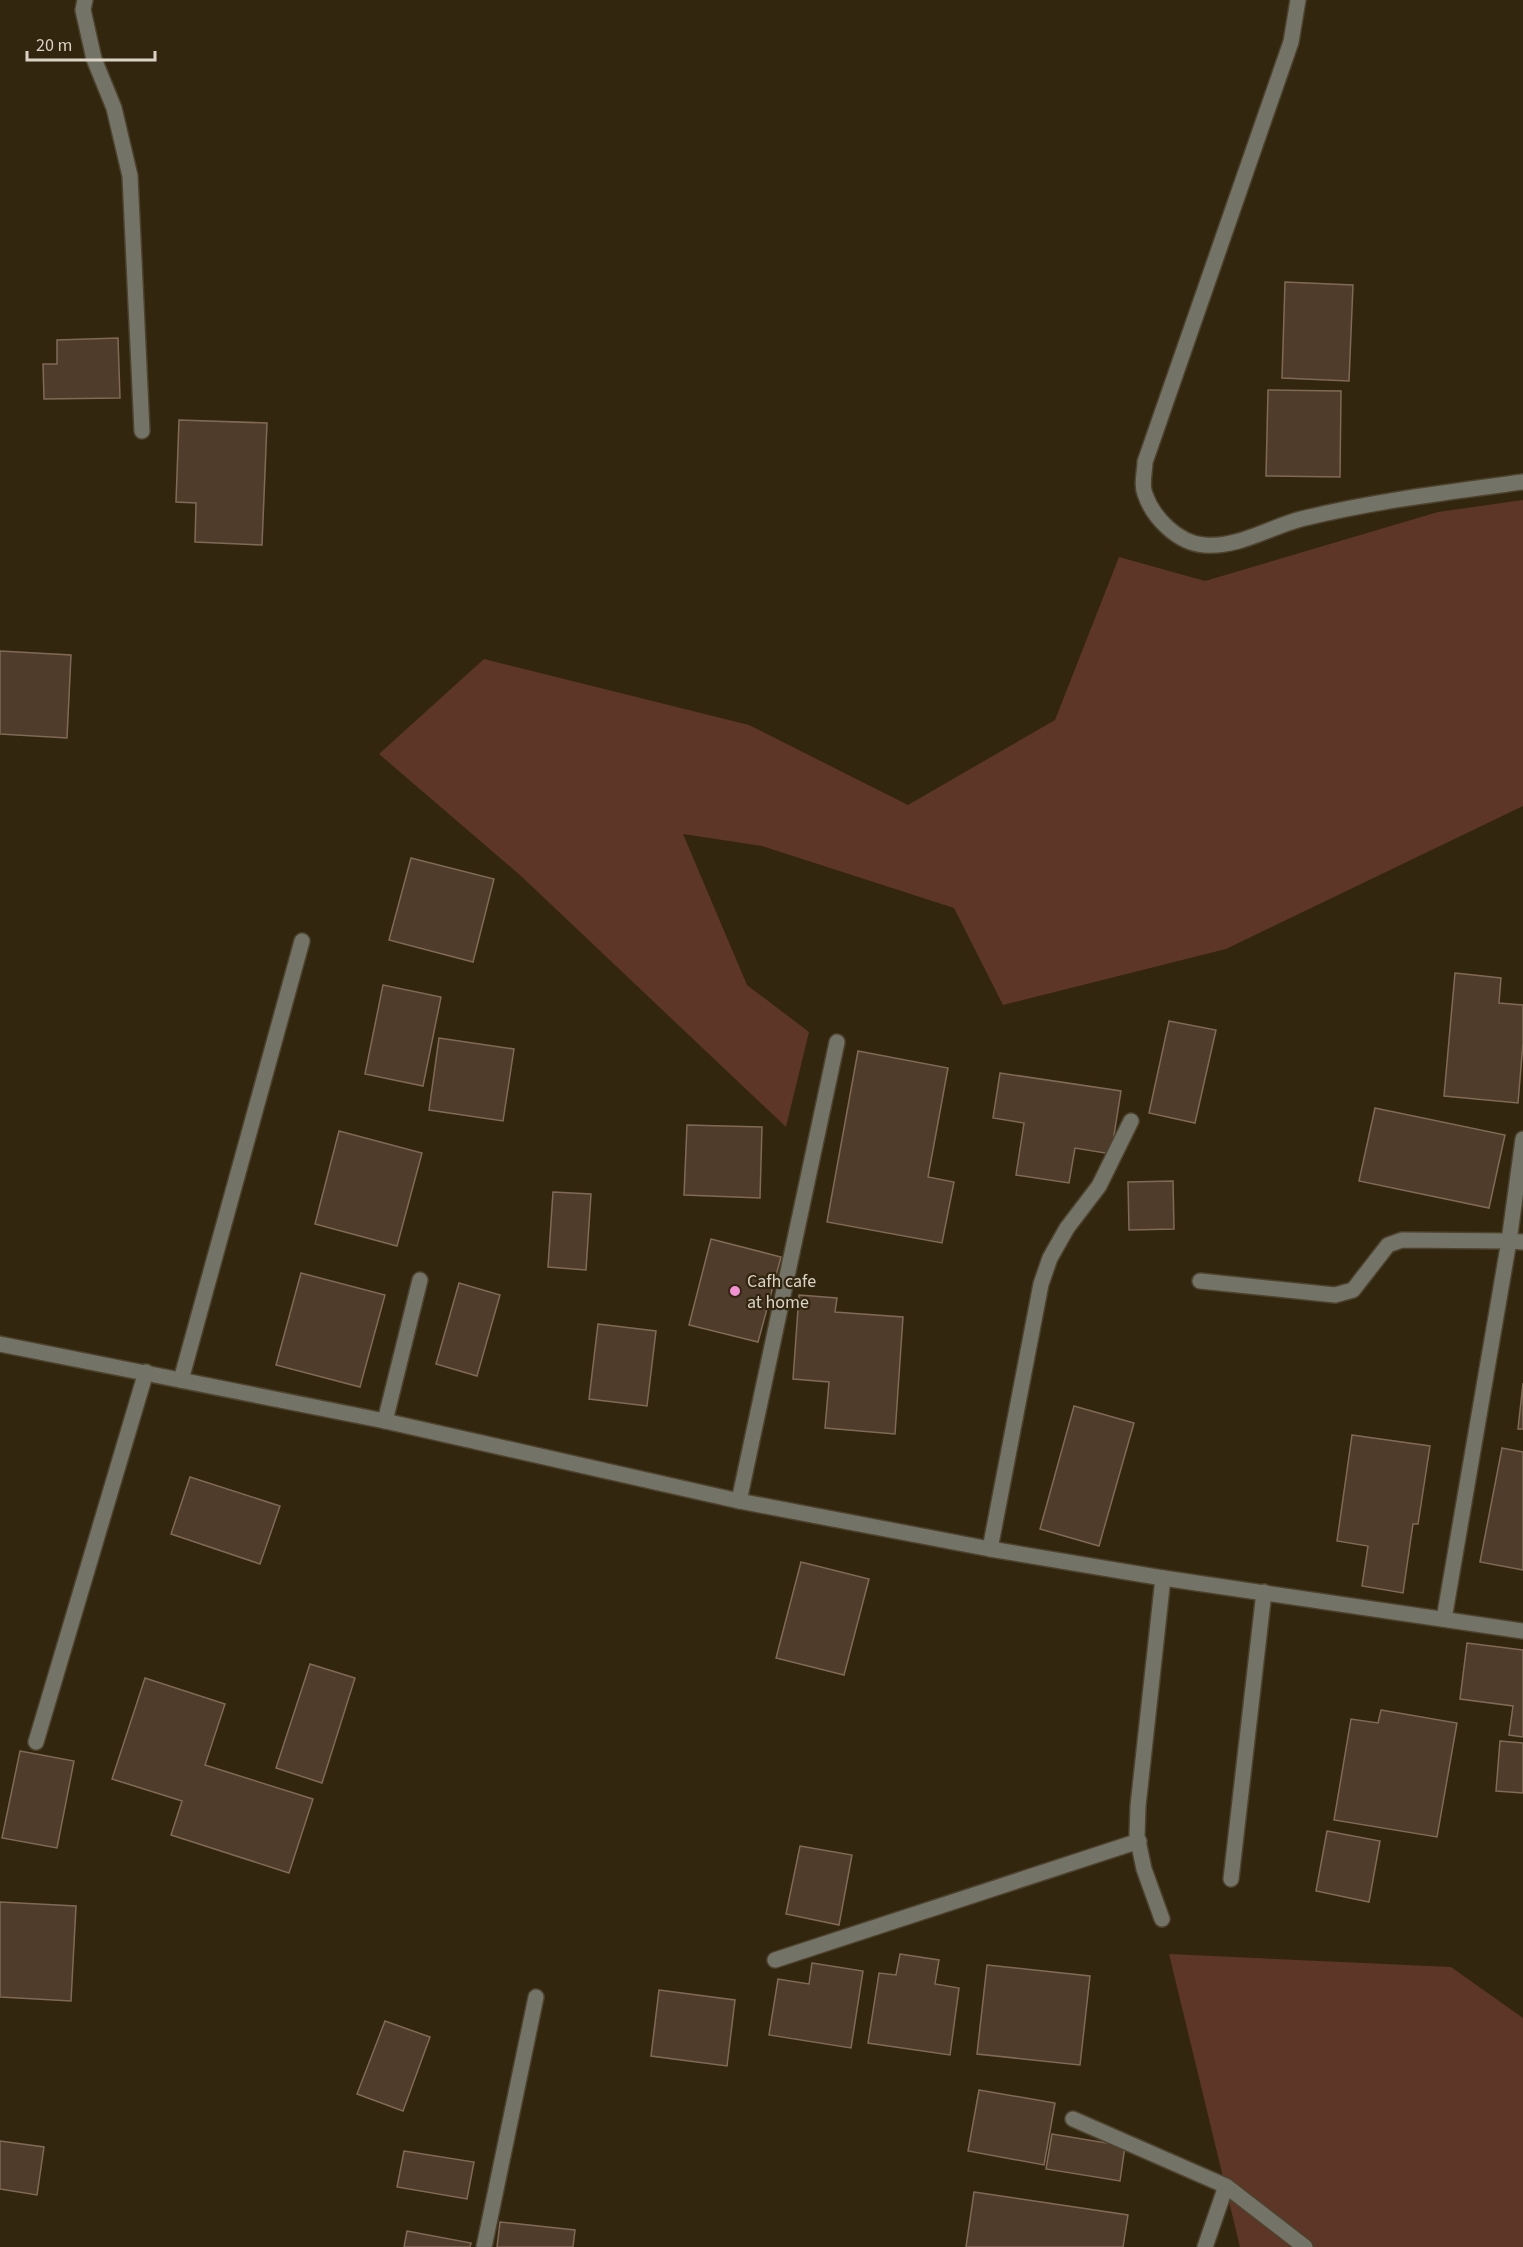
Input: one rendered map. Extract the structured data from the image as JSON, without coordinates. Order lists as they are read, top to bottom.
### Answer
{
  "places": ["Cafh cafe at home"],
  "scale_bar": "20 m"
}
